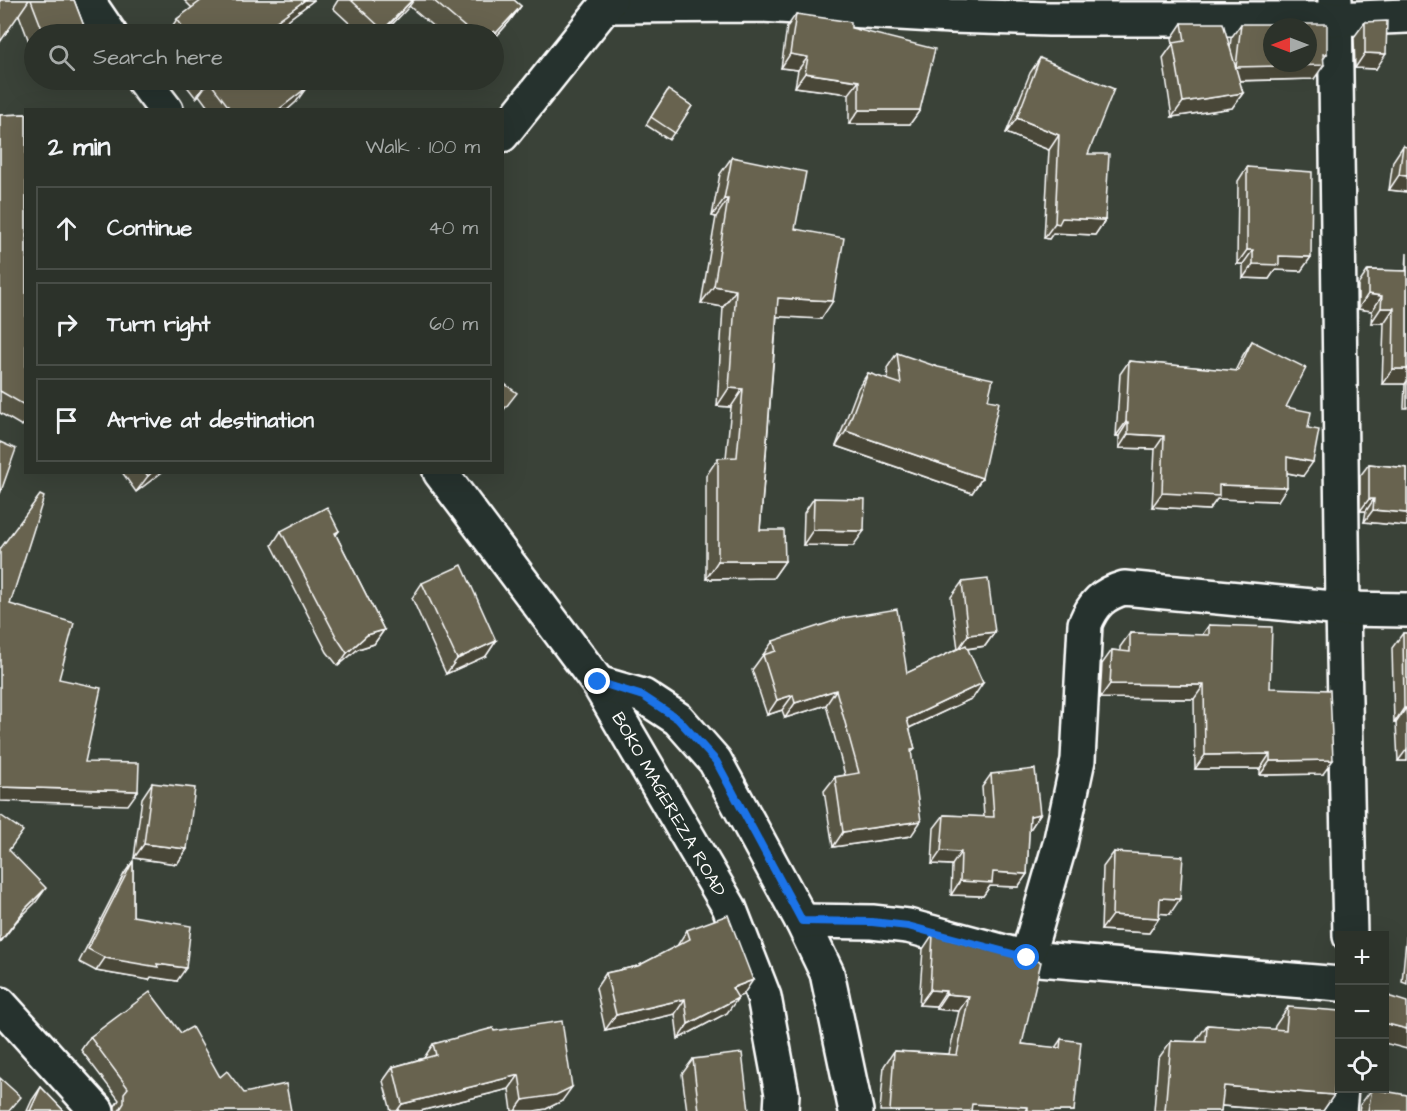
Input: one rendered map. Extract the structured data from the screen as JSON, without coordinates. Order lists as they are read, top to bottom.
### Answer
{
  "streets": {
    "street": ["BOKO MAGEREZA ROAD"]
  },
  "north": "left",
  "page": {
    "search": "Search here",
    "heading": ["2 min", "Walk · 100 m"],
    "list": [
      ["Continue", "40 m"],
      ["Turn right", "60 m"],
      "Arrive at destination"
    ],
    "map_buttons": ["+", "−"]
  }
}
